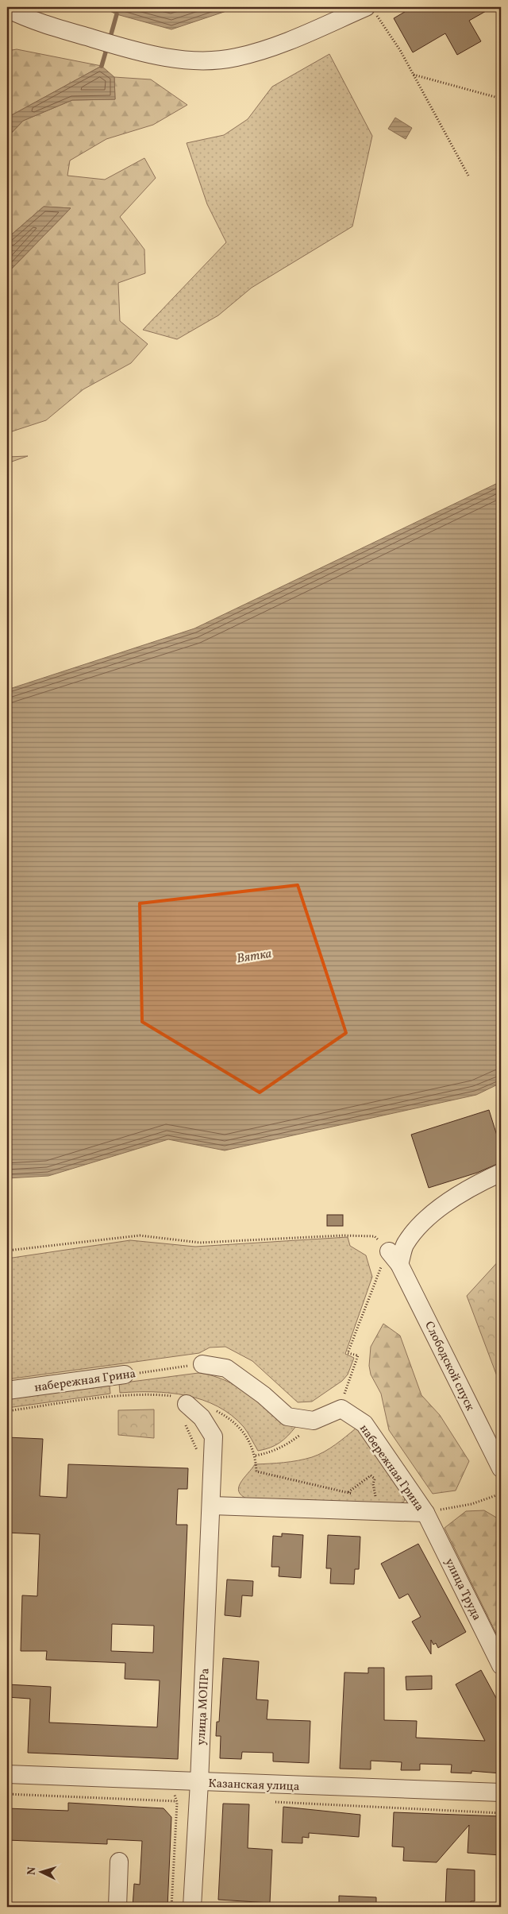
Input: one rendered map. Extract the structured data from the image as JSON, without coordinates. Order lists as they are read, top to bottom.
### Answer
{
  "streets": {
    "street": [
      "Слободской спуск",
      "набережная Грина",
      "улица Труда",
      "улица МОПРа",
      "Казанская улица"
    ]
  },
  "crossings": [
    ["набережная Грина", "улица Труда"],
    ["набережная Грина", "улица МОПРа"],
    ["улица МОПРа", "Казанская улица"]
  ],
  "water": ["Вятка"],
  "north": "left"
}
